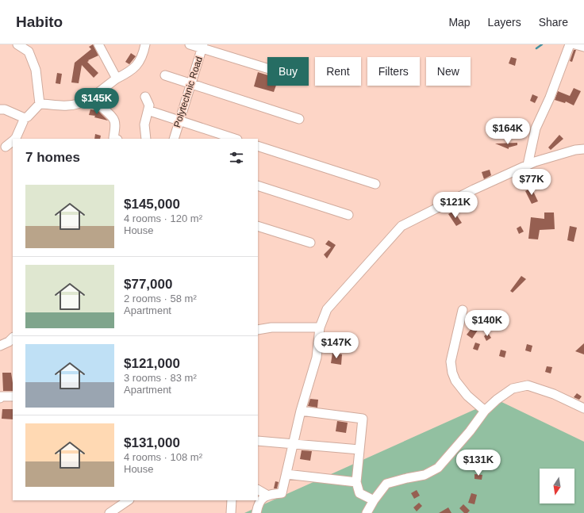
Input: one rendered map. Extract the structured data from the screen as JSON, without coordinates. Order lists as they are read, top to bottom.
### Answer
{
  "streets": {
    "street": ["Polytechnic Road"]
  },
  "north": "bottom",
  "page": {
    "header": "Habito",
    "nav": ["Map", "Layers", "Share"],
    "chip": [
      "Buy",
      "Rent",
      "Filters",
      "New"
    ],
    "price": [
      "$145K",
      "$164K",
      "$77K",
      "$121K",
      "$140K",
      "$147K",
      "$131K"
    ],
    "heading": "7 homes",
    "list": [
      {
        "name": "$145,000",
        "note": "4 rooms · 120 m² · House"
      },
      {
        "name": "$77,000",
        "note": "2 rooms · 58 m² · Apartment"
      },
      {
        "name": "$121,000",
        "note": "3 rooms · 83 m² · Apartment"
      },
      {
        "name": "$131,000",
        "note": "4 rooms · 108 m² · House"
      }
    ]
  }
}
